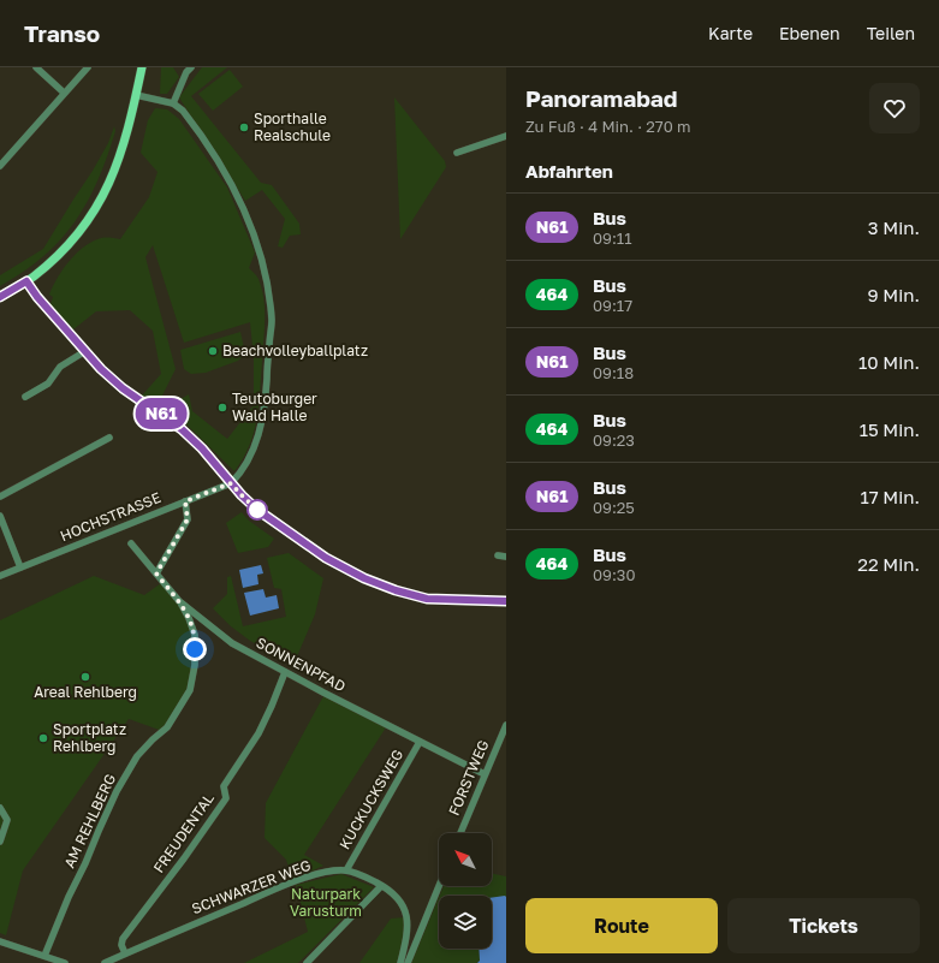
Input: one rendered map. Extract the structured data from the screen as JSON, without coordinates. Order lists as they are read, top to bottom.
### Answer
{
  "streets": {
    "street": [
      "HOCHSTRASSE",
      "SONNENPFAD",
      "FORSTWEG",
      "KUCKUCKSWEG",
      "AM REHLBERG",
      "FREUDENTAL",
      "SCHWARZER WEG"
    ]
  },
  "crossings": [
    ["SONNENPFAD", "FORSTWEG"],
    ["SONNENPFAD", "KUCKUCKSWEG"],
    ["SONNENPFAD", "AM REHLBERG"],
    ["SONNENPFAD", "FREUDENTAL"],
    ["KUCKUCKSWEG", "SCHWARZER WEG"],
    ["FREUDENTAL", "SCHWARZER WEG"]
  ],
  "parks": ["Naturpark Varusturm"],
  "places": [
    "Sporthalle Realschule",
    "Beachvolleyballplatz",
    "Teutoburger Wald Halle",
    "Areal Rehlberg",
    "Sportplatz Rehlberg"
  ],
  "lines": ["bus line N61"],
  "north": "top left",
  "page": {
    "header": "Transo",
    "nav": ["Karte", "Ebenen", "Teilen"],
    "on_map": "N61",
    "heading": [
      ["Panoramabad", "Zu Fuß · 4 Min. · 270 m"],
      "Abfahrten"
    ],
    "list": [
      {
        "mark": "N61",
        "name": "Bus",
        "note": "09:11",
        "value": "3 Min."
      },
      {
        "mark": "464",
        "name": "Bus",
        "note": "09:17",
        "value": "9 Min."
      },
      {
        "mark": "N61",
        "name": "Bus",
        "note": "09:18",
        "value": "10 Min."
      },
      {
        "mark": "464",
        "name": "Bus",
        "note": "09:23",
        "value": "15 Min."
      },
      {
        "mark": "N61",
        "name": "Bus",
        "note": "09:25",
        "value": "17 Min."
      },
      {
        "mark": "464",
        "name": "Bus",
        "note": "09:30",
        "value": "22 Min."
      }
    ],
    "buttons": ["Route", "Tickets"]
  }
}
